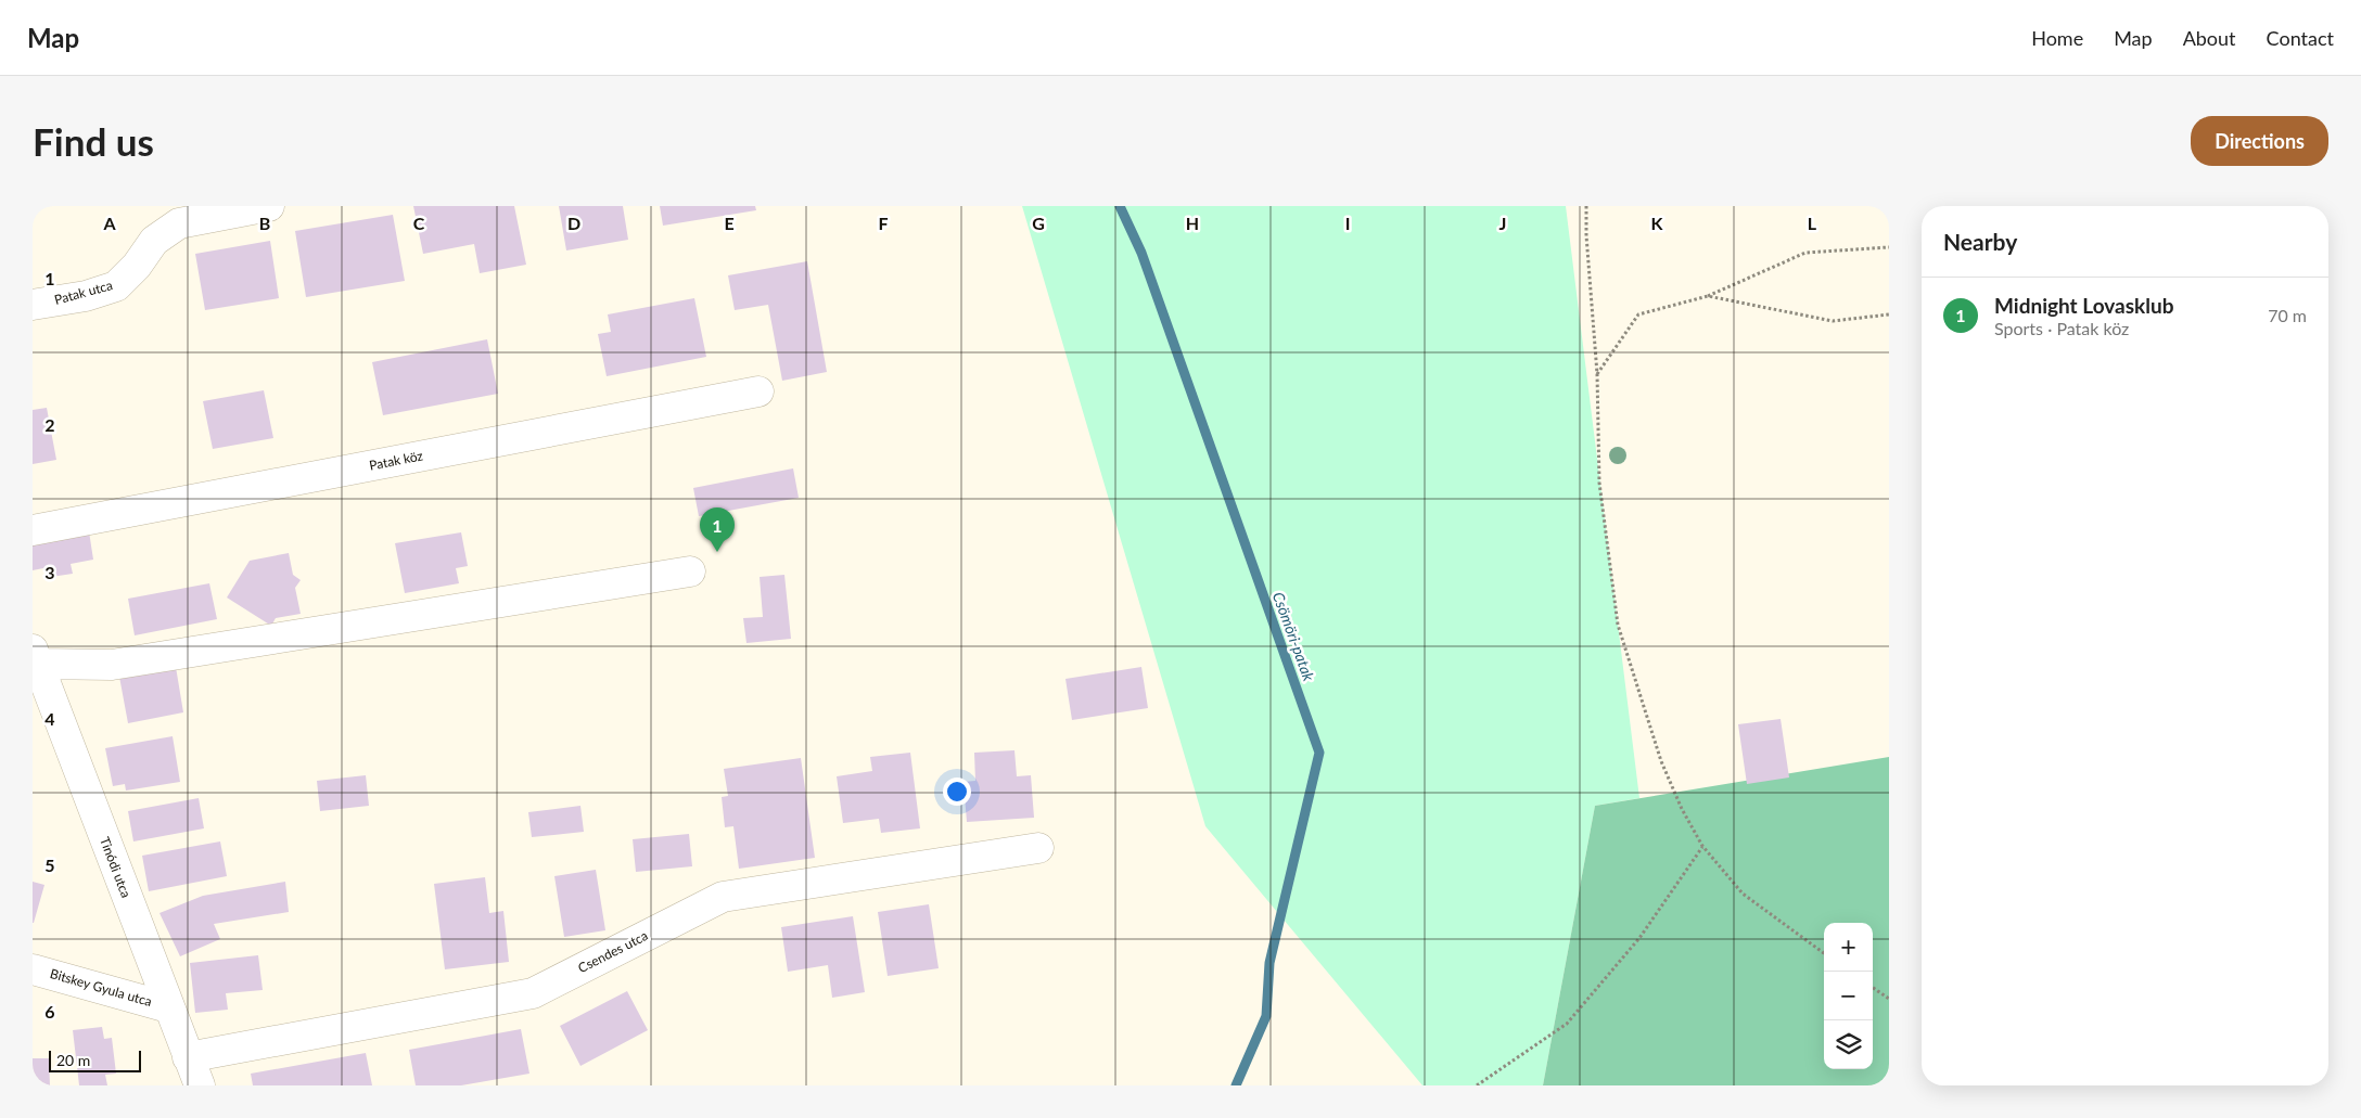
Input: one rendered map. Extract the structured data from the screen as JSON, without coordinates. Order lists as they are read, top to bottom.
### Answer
{
  "streets": {
    "street": [
      "Patak utca",
      "Patak köz",
      "Tinódi utca",
      "Csendes utca",
      "Bitskey Gyula utca"
    ]
  },
  "crossings": [
    ["Tinódi utca", "Csendes utca"],
    ["Tinódi utca", "Bitskey Gyula utca"]
  ],
  "water": ["Csömöri-patak"],
  "scale_bar": "20 m",
  "page": {
    "header": "Map",
    "nav": [
      "Home",
      "Map",
      "About",
      "Contact"
    ],
    "buttons": "Directions",
    "title": "Find us",
    "heading": "Nearby",
    "list": [
      {
        "mark": "1",
        "name": "Midnight Lovasklub",
        "note": "Sports · Patak köz",
        "value": "70 m"
      }
    ],
    "pins": "1",
    "map_buttons": ["+", "−"],
    "scale": "20 m"
  },
  "grid": {
    "columns": [
      "A",
      "B",
      "C",
      "D",
      "E",
      "F",
      "G",
      "H",
      "I",
      "J",
      "K",
      "L"
    ],
    "rows": [
      "1",
      "2",
      "3",
      "4",
      "5",
      "6"
    ]
  }
}
